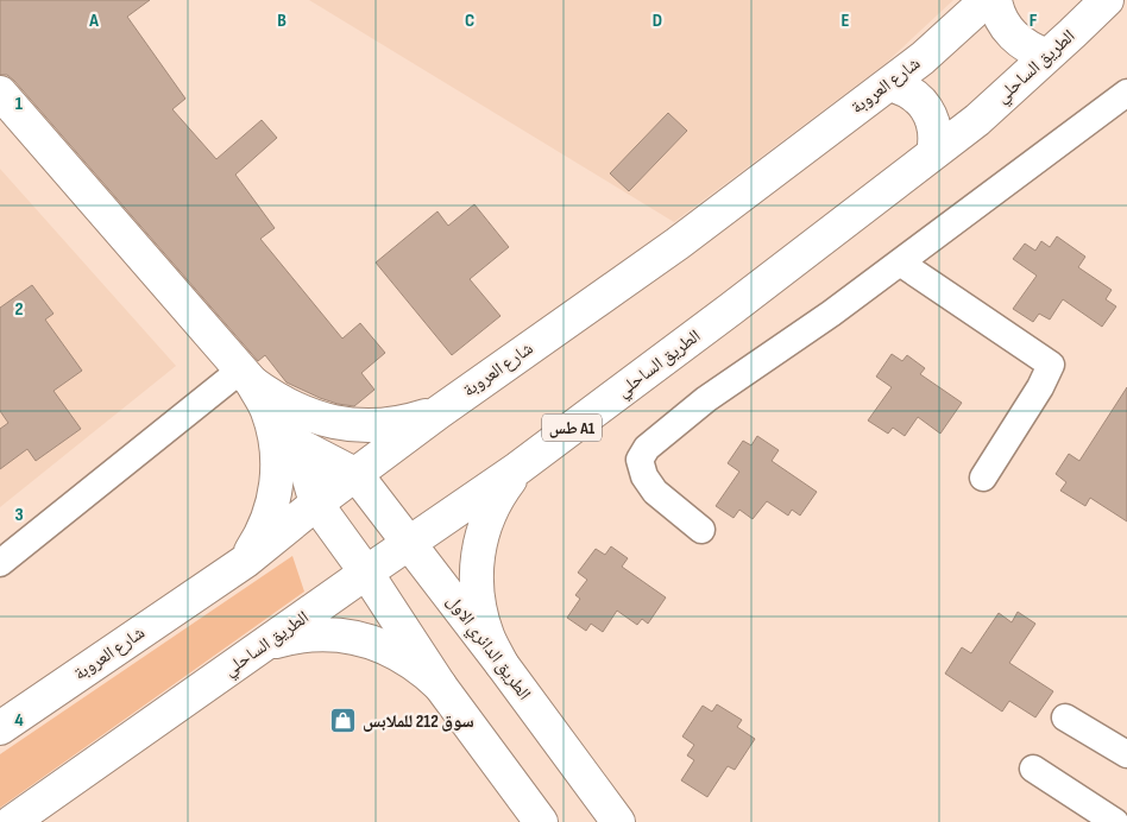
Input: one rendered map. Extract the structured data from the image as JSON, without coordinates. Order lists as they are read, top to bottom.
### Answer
{
  "streets": {
    "main road": [
      "الطريق الساحلي",
      "شارع العروبة",
      "طس A1",
      "الطريق الدائري الاول"
    ]
  },
  "crossings": [
    ["الطريق الساحلي", "الطريق الدائري الاول"],
    ["شارع العروبة", "الطريق الدائري الاول"]
  ],
  "places": {
    "shop": ["سوق 212 للملابس"]
  },
  "grid": {
    "columns": [
      "A",
      "B",
      "C",
      "D",
      "E",
      "F"
    ],
    "rows": [
      "1",
      "2",
      "3",
      "4"
    ]
  }
}
